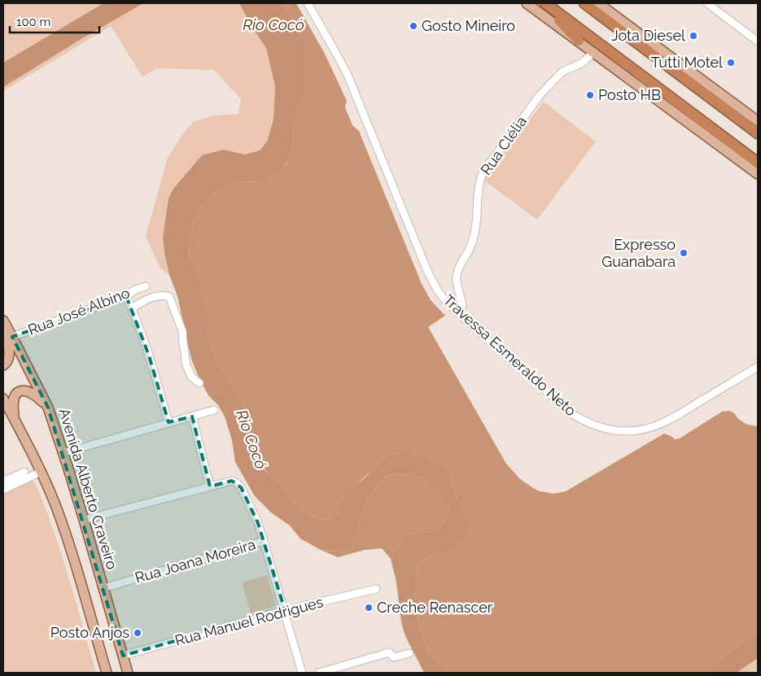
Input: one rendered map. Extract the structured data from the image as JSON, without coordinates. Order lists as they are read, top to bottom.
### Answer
{
  "streets": {
    "main road": ["Avenida Alberto Craveiro"],
    "street": [
      "Rua Clélia",
      "Rua José Albino",
      "Travessa Esmeraldo Neto",
      "Rua Joana Moreira",
      "Rua Manuel Rodrigues"
    ]
  },
  "crossings": [
    ["Rua Clélia", "Travessa Esmeraldo Neto"],
    ["Rua José Albino", "Avenida Alberto Craveiro"],
    ["Avenida Alberto Craveiro", "Rua Joana Moreira"],
    ["Avenida Alberto Craveiro", "Rua Manuel Rodrigues"]
  ],
  "water": ["Rio Cocó"],
  "places": [
    "Gosto Mineiro",
    "Jota Diesel",
    "Tutti Motel",
    "Posto HB",
    "Expresso Guanabara",
    "Creche Renascer",
    "Posto Anjos"
  ],
  "scale_bar": "100 m"
}
